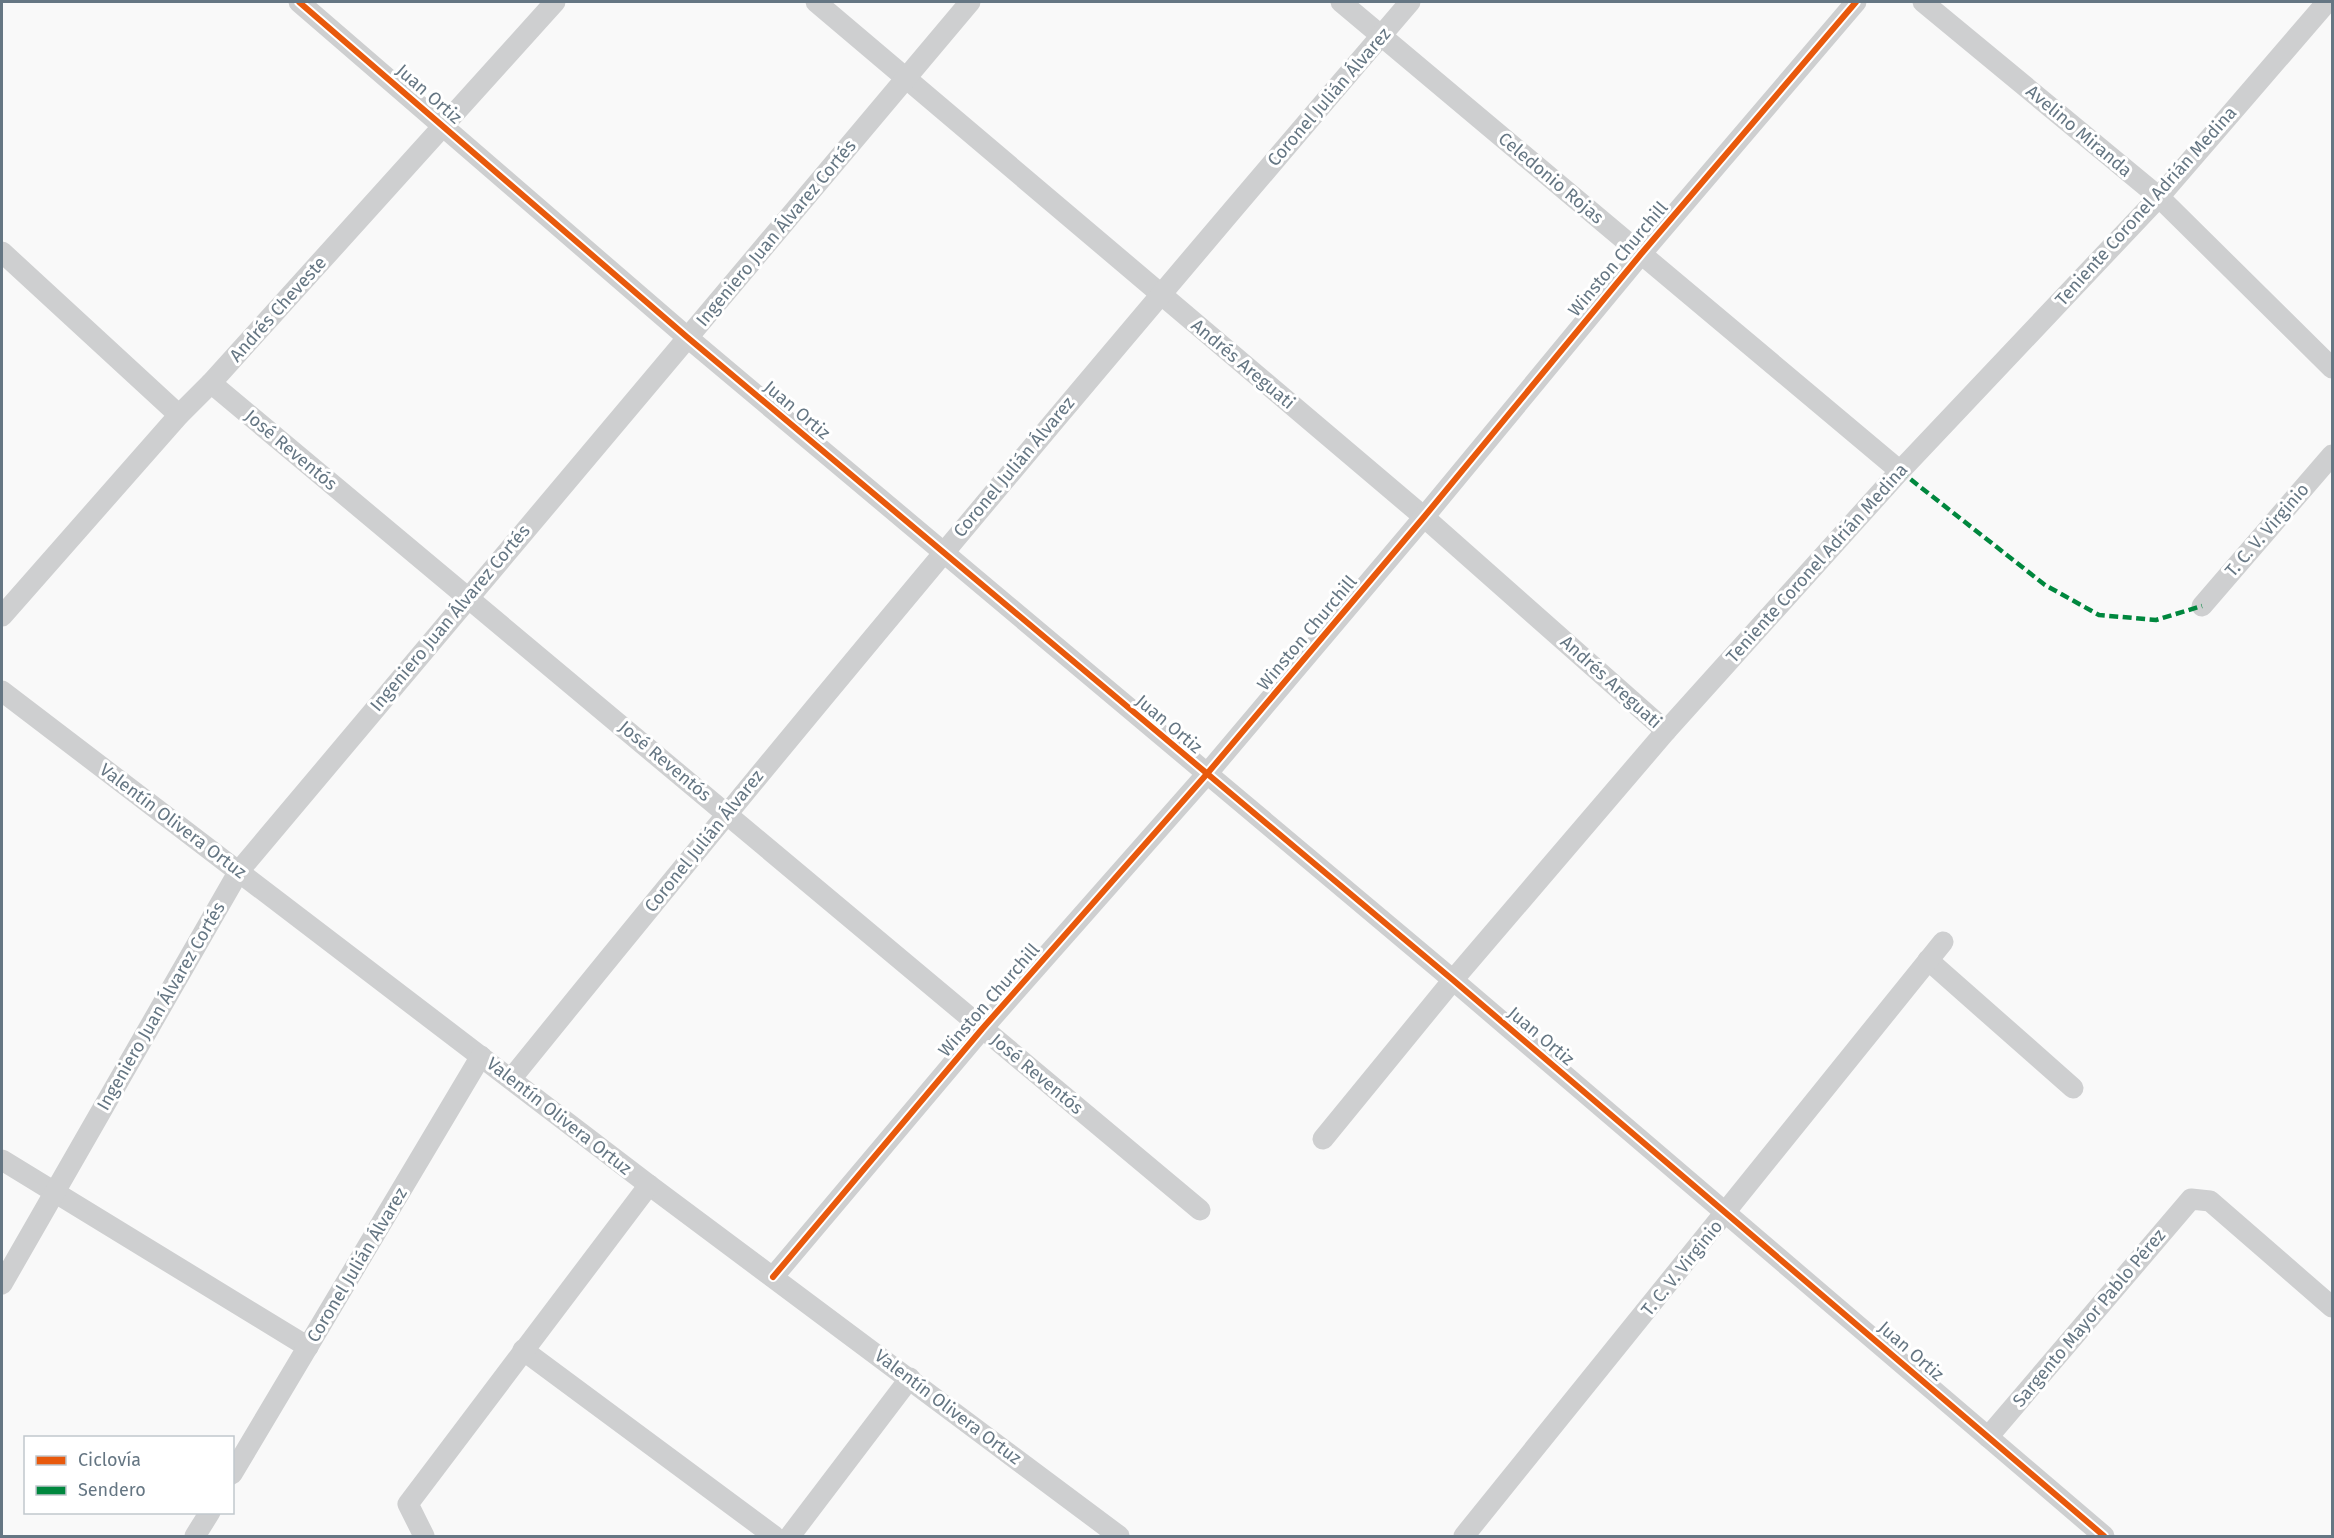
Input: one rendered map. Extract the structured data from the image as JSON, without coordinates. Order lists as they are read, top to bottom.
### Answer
{
  "streets": {
    "street": [
      "Juan Ortiz",
      "Coronel Julián Álvarez",
      "Avelino Miranda",
      "Celedonio Rojas",
      "Teniente Coronel Adrián Medina",
      "Ingeniero Juan Álvarez Cortés",
      "Winston Churchill",
      "Andrés Cheveste",
      "Andrés Areguati",
      "José Reventós",
      "T. C. V. Virginio",
      "Valentín Olivera Ortuz",
      "Sargento Mayor Pablo Pérez"
    ]
  },
  "crossings": [
    ["Juan Ortiz", "Coronel Julián Álvarez"],
    ["Juan Ortiz", "Teniente Coronel Adrián Medina"],
    ["Juan Ortiz", "Ingeniero Juan Álvarez Cortés"],
    ["Juan Ortiz", "Winston Churchill"],
    ["Juan Ortiz", "Andrés Cheveste"],
    ["Juan Ortiz", "T. C. V. Virginio"],
    ["Juan Ortiz", "Sargento Mayor Pablo Pérez"],
    ["Coronel Julián Álvarez", "Celedonio Rojas"],
    ["Coronel Julián Álvarez", "Andrés Areguati"],
    ["Coronel Julián Álvarez", "José Reventós"],
    ["Coronel Julián Álvarez", "Valentín Olivera Ortuz"],
    ["Avelino Miranda", "Teniente Coronel Adrián Medina"],
    ["Celedonio Rojas", "Teniente Coronel Adrián Medina"],
    ["Celedonio Rojas", "Winston Churchill"],
    ["Teniente Coronel Adrián Medina", "Andrés Areguati"],
    ["Ingeniero Juan Álvarez Cortés", "Andrés Areguati"],
    ["Ingeniero Juan Álvarez Cortés", "José Reventós"],
    ["Ingeniero Juan Álvarez Cortés", "Valentín Olivera Ortuz"],
    ["Winston Churchill", "Andrés Areguati"],
    ["Winston Churchill", "José Reventós"],
    ["Winston Churchill", "Valentín Olivera Ortuz"],
    ["Andrés Cheveste", "José Reventós"]
  ],
  "legend": ["Ciclovía", "Sendero"]
}
